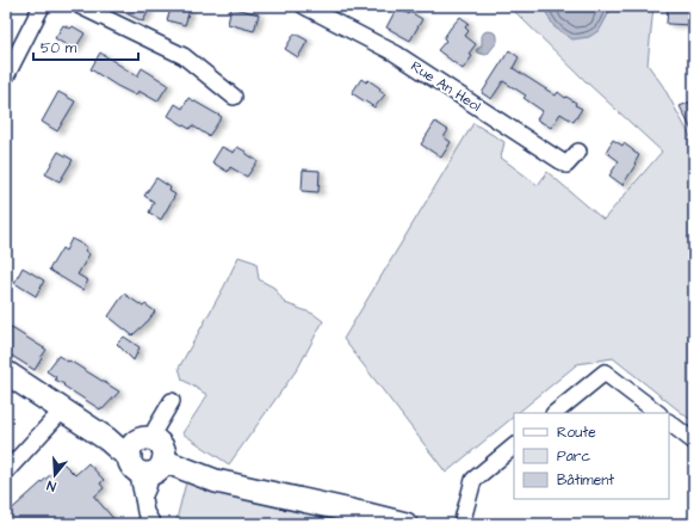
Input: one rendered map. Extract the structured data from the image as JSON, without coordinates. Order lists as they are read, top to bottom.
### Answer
{
  "streets": {
    "street": ["Rue An Heol"]
  },
  "legend": ["Route", "Parc", "Bâtiment"],
  "scale_bar": "50 m",
  "north": "bottom"
}
